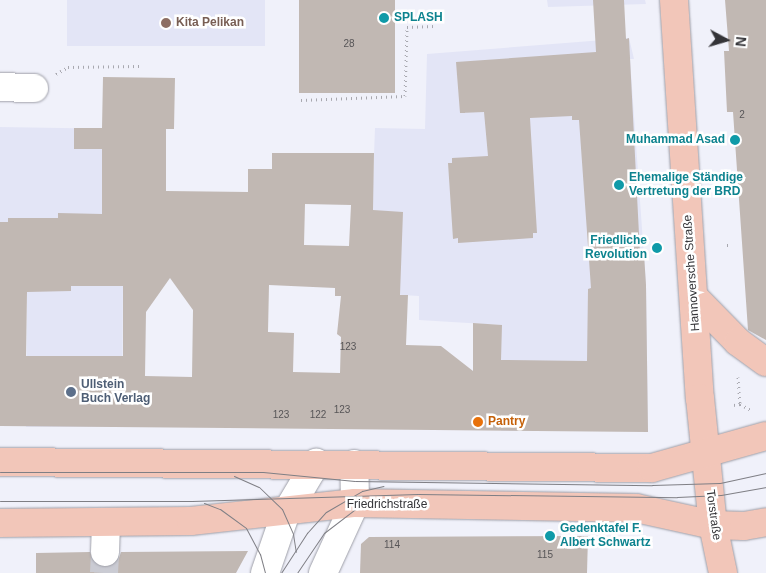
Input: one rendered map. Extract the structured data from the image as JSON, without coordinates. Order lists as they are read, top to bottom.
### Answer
{
  "streets": {
    "main road": ["Hannoversche Straße", "Friedrichstraße", "Torstraße"]
  },
  "crossings": [
    ["Hannoversche Straße", "Torstraße"],
    ["Friedrichstraße", "Torstraße"]
  ],
  "places": [
    "SPLASH",
    "Kita Pelikan",
    "Muhammad Asad",
    "Ehemalige Ständige Vertretung der BRD",
    "Friedliche Revolution",
    "Ullstein Buch Verlag",
    "Pantry",
    "Gedenktafel F. Albert Schwartz"
  ],
  "house_numbers": [
    "28",
    "2",
    "123",
    "123",
    "123",
    "122",
    "114",
    "115"
  ],
  "north": "right"
}
